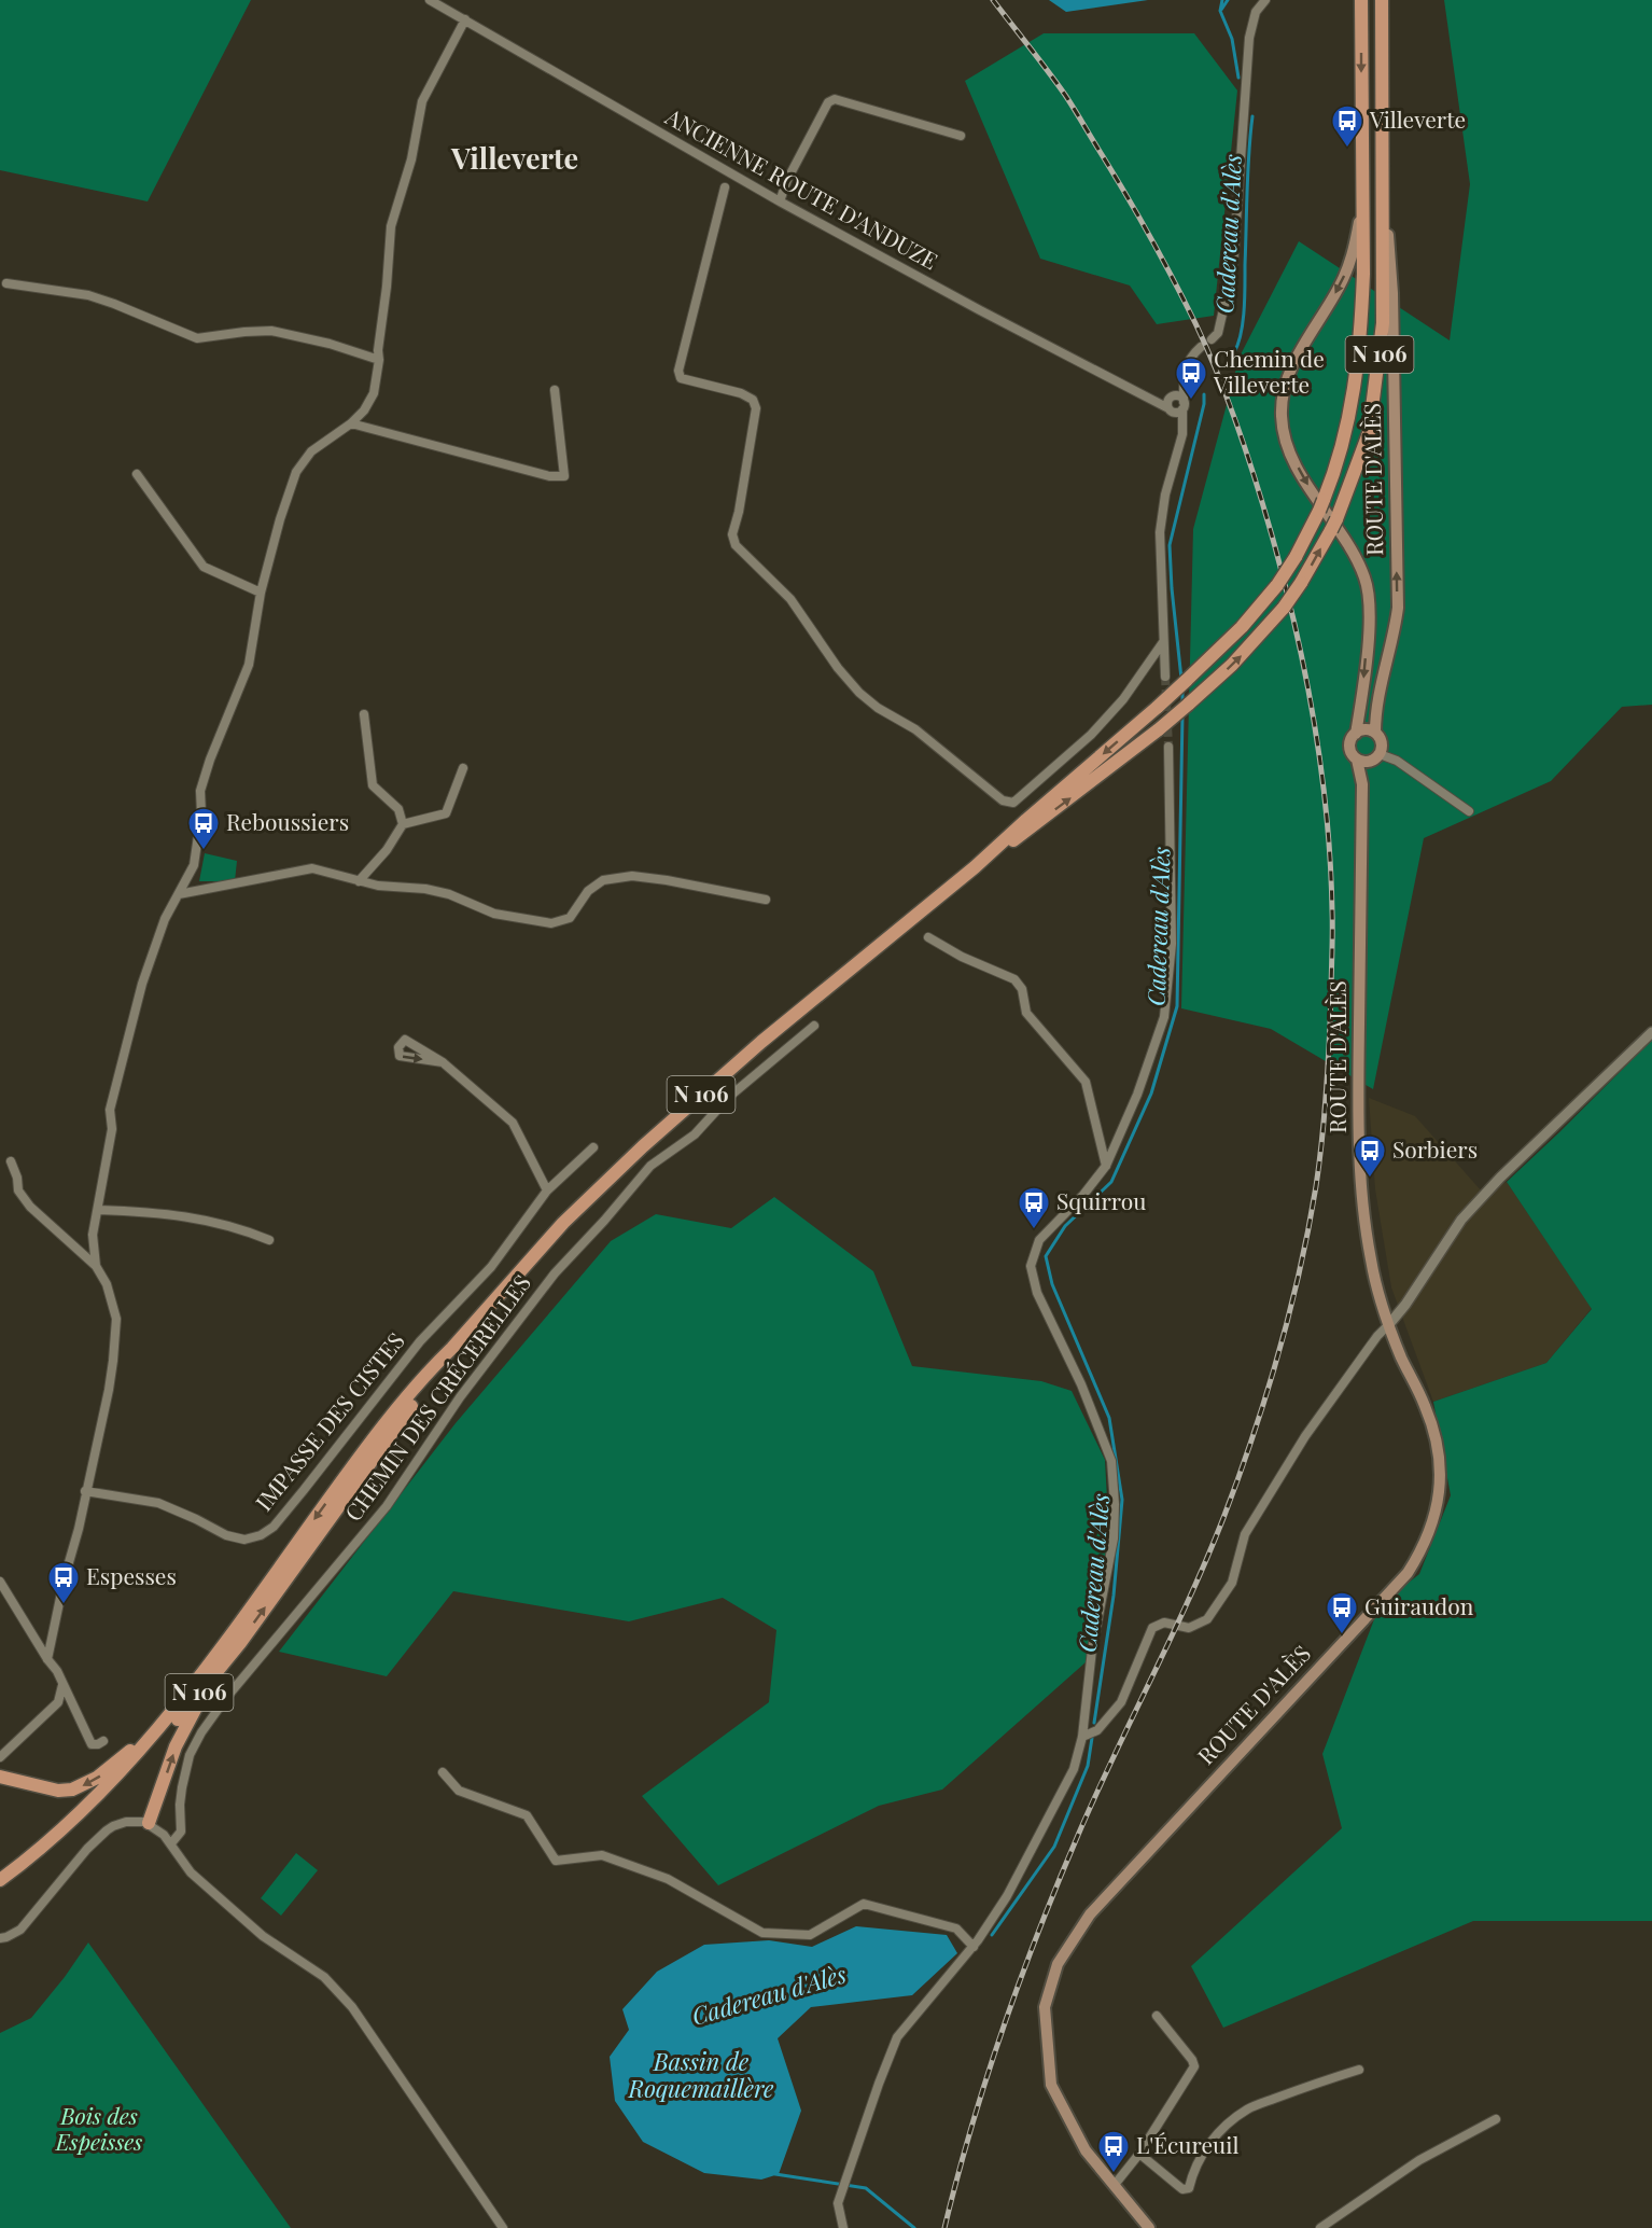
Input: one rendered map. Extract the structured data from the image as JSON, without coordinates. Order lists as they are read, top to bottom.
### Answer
{
  "streets": {
    "main road": ["N 106", "ROUTE D'ALÈS"],
    "street": ["ANCIENNE ROUTE D'ANDUZE", "CHEMIN DES CRÉCERELLES", "IMPASSE DES CISTES"]
  },
  "crossings": [
    ["N 106", "ROUTE D'ALÈS"]
  ],
  "districts": ["Villeverte"],
  "water": ["Cadereau d'Alès", "Bassin de Roquemaillère"],
  "parks": ["Bois des Espeisses"],
  "places": {
    "bus stop": [
      "Villeverte",
      "Chemin de Villeverte",
      "Reboussiers",
      "Sorbiers",
      "Squirrou",
      "Espesses",
      "Guiraudon",
      "L'Écureuil"
    ]
  }
}
